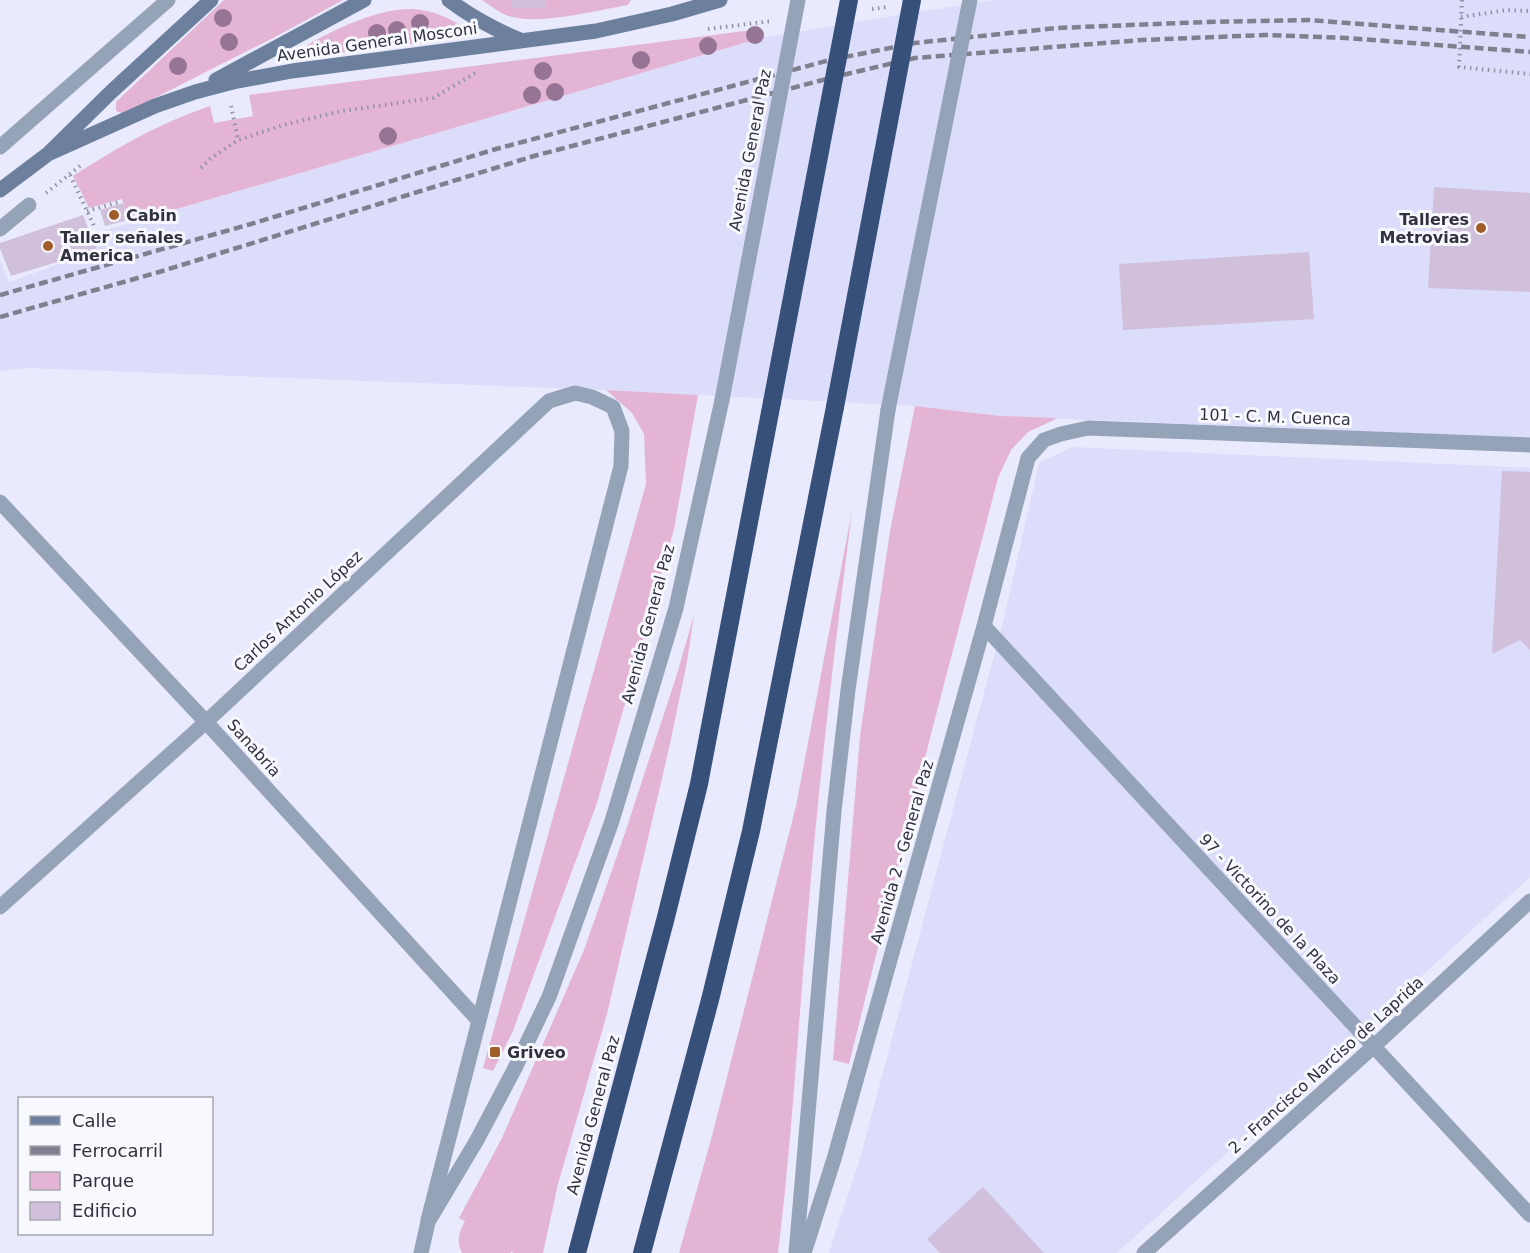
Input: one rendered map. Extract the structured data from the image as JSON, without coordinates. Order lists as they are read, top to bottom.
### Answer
{
  "streets": {
    "highway": ["Avenida General Paz"],
    "main road": ["Avenida General Mosconi"],
    "street": [
      "101 - C. M. Cuenca",
      "Carlos Antonio López",
      "Sanabria",
      "Avenida 2 - General Paz",
      "97 - Victorino de la Plaza",
      "2 - Francisco Narciso de Laprida"
    ]
  },
  "crossings": [
    ["Avenida General Paz", "Carlos Antonio López"],
    ["Avenida General Paz", "Sanabria"],
    ["101 - C. M. Cuenca", "Avenida 2 - General Paz"],
    ["Carlos Antonio López", "Sanabria"],
    ["Avenida 2 - General Paz", "97 - Victorino de la Plaza"],
    ["97 - Victorino de la Plaza", "2 - Francisco Narciso de Laprida"]
  ],
  "places": {
    "other": ["Cabin", "Talleres Metrovias", "Taller señales America"],
    "transit": ["Griveo"]
  },
  "legend": [
    "Calle",
    "Ferrocarril",
    "Parque",
    "Edificio"
  ]
}
